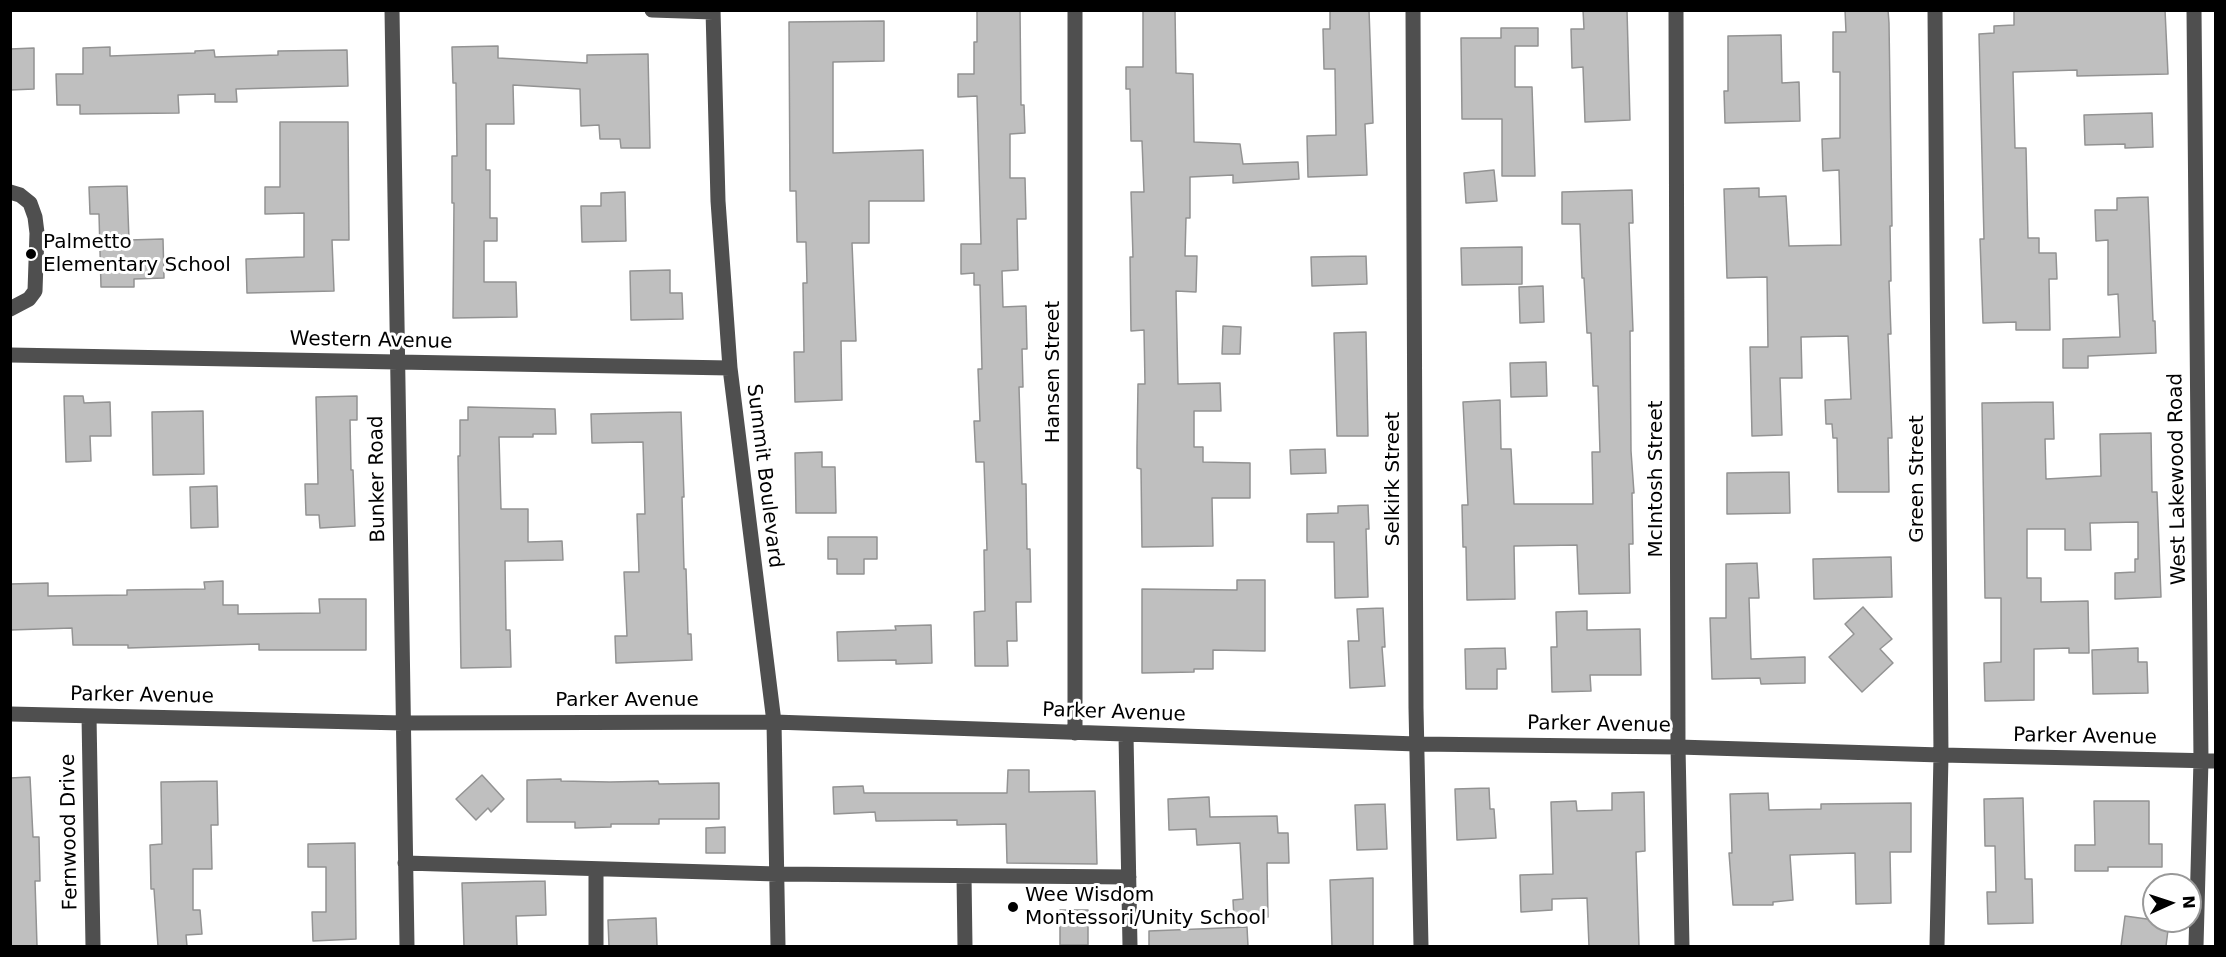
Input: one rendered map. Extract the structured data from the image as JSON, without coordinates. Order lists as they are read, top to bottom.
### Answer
{
  "streets": {
    "street": [
      "Western Avenue",
      "Hansen Street",
      "Summit Boulevard",
      "Bunker Road",
      "Selkirk Street",
      "McIntosh Street",
      "Green Street",
      "West Lakewood Road",
      "Parker Avenue",
      "Fernwood Drive"
    ]
  },
  "crossings": [
    ["Western Avenue", "Summit Boulevard"],
    ["Western Avenue", "Bunker Road"],
    ["Hansen Street", "Parker Avenue"],
    ["Summit Boulevard", "Parker Avenue"],
    ["Bunker Road", "Parker Avenue"],
    ["Selkirk Street", "Parker Avenue"],
    ["McIntosh Street", "Parker Avenue"],
    ["Green Street", "Parker Avenue"],
    ["West Lakewood Road", "Parker Avenue"],
    ["Parker Avenue", "Fernwood Drive"]
  ],
  "places": ["Palmetto Elementary School", "Wee Wisdom Montessori/Unity School"],
  "north": "right"
}
